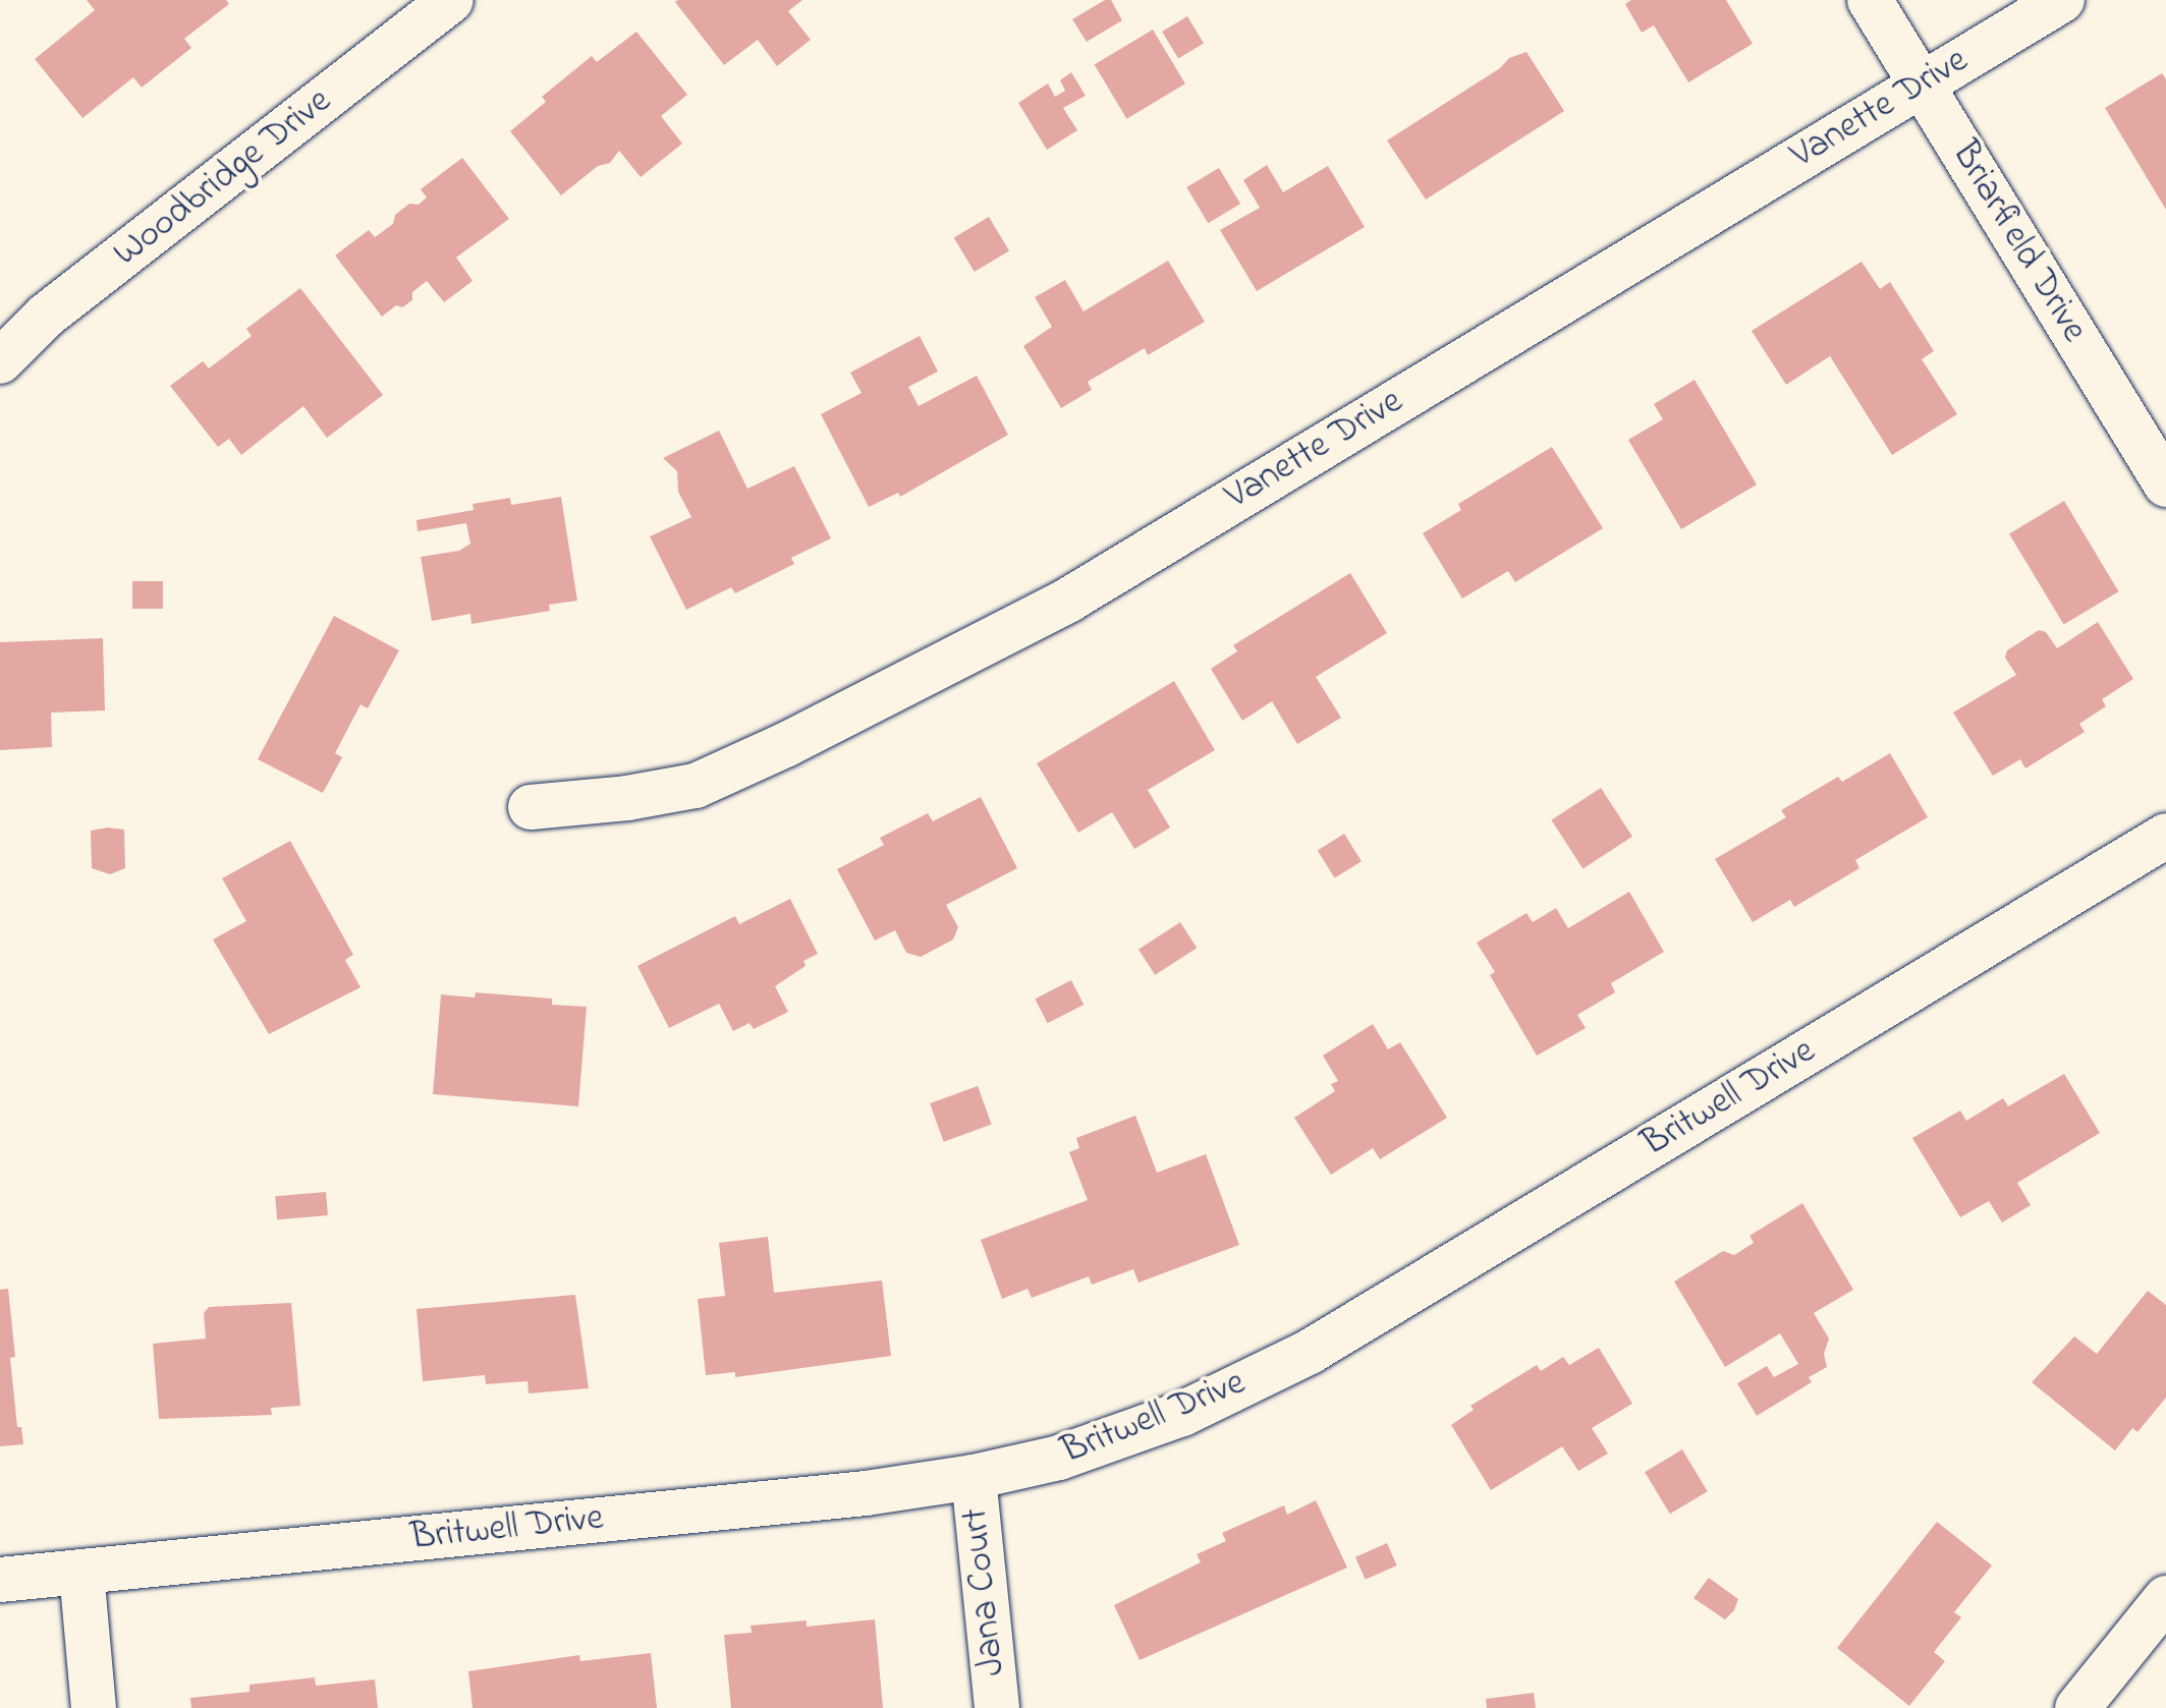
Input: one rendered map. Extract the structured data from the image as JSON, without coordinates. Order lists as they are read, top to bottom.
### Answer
{
  "streets": {
    "street": [
      "Vanette Drive",
      "Woodbridge Drive",
      "Briarfield Drive",
      "Britwell Drive",
      "Jana Court"
    ]
  },
  "crossings": [
    ["Vanette Drive", "Briarfield Drive"],
    ["Britwell Drive", "Jana Court"]
  ]
}
